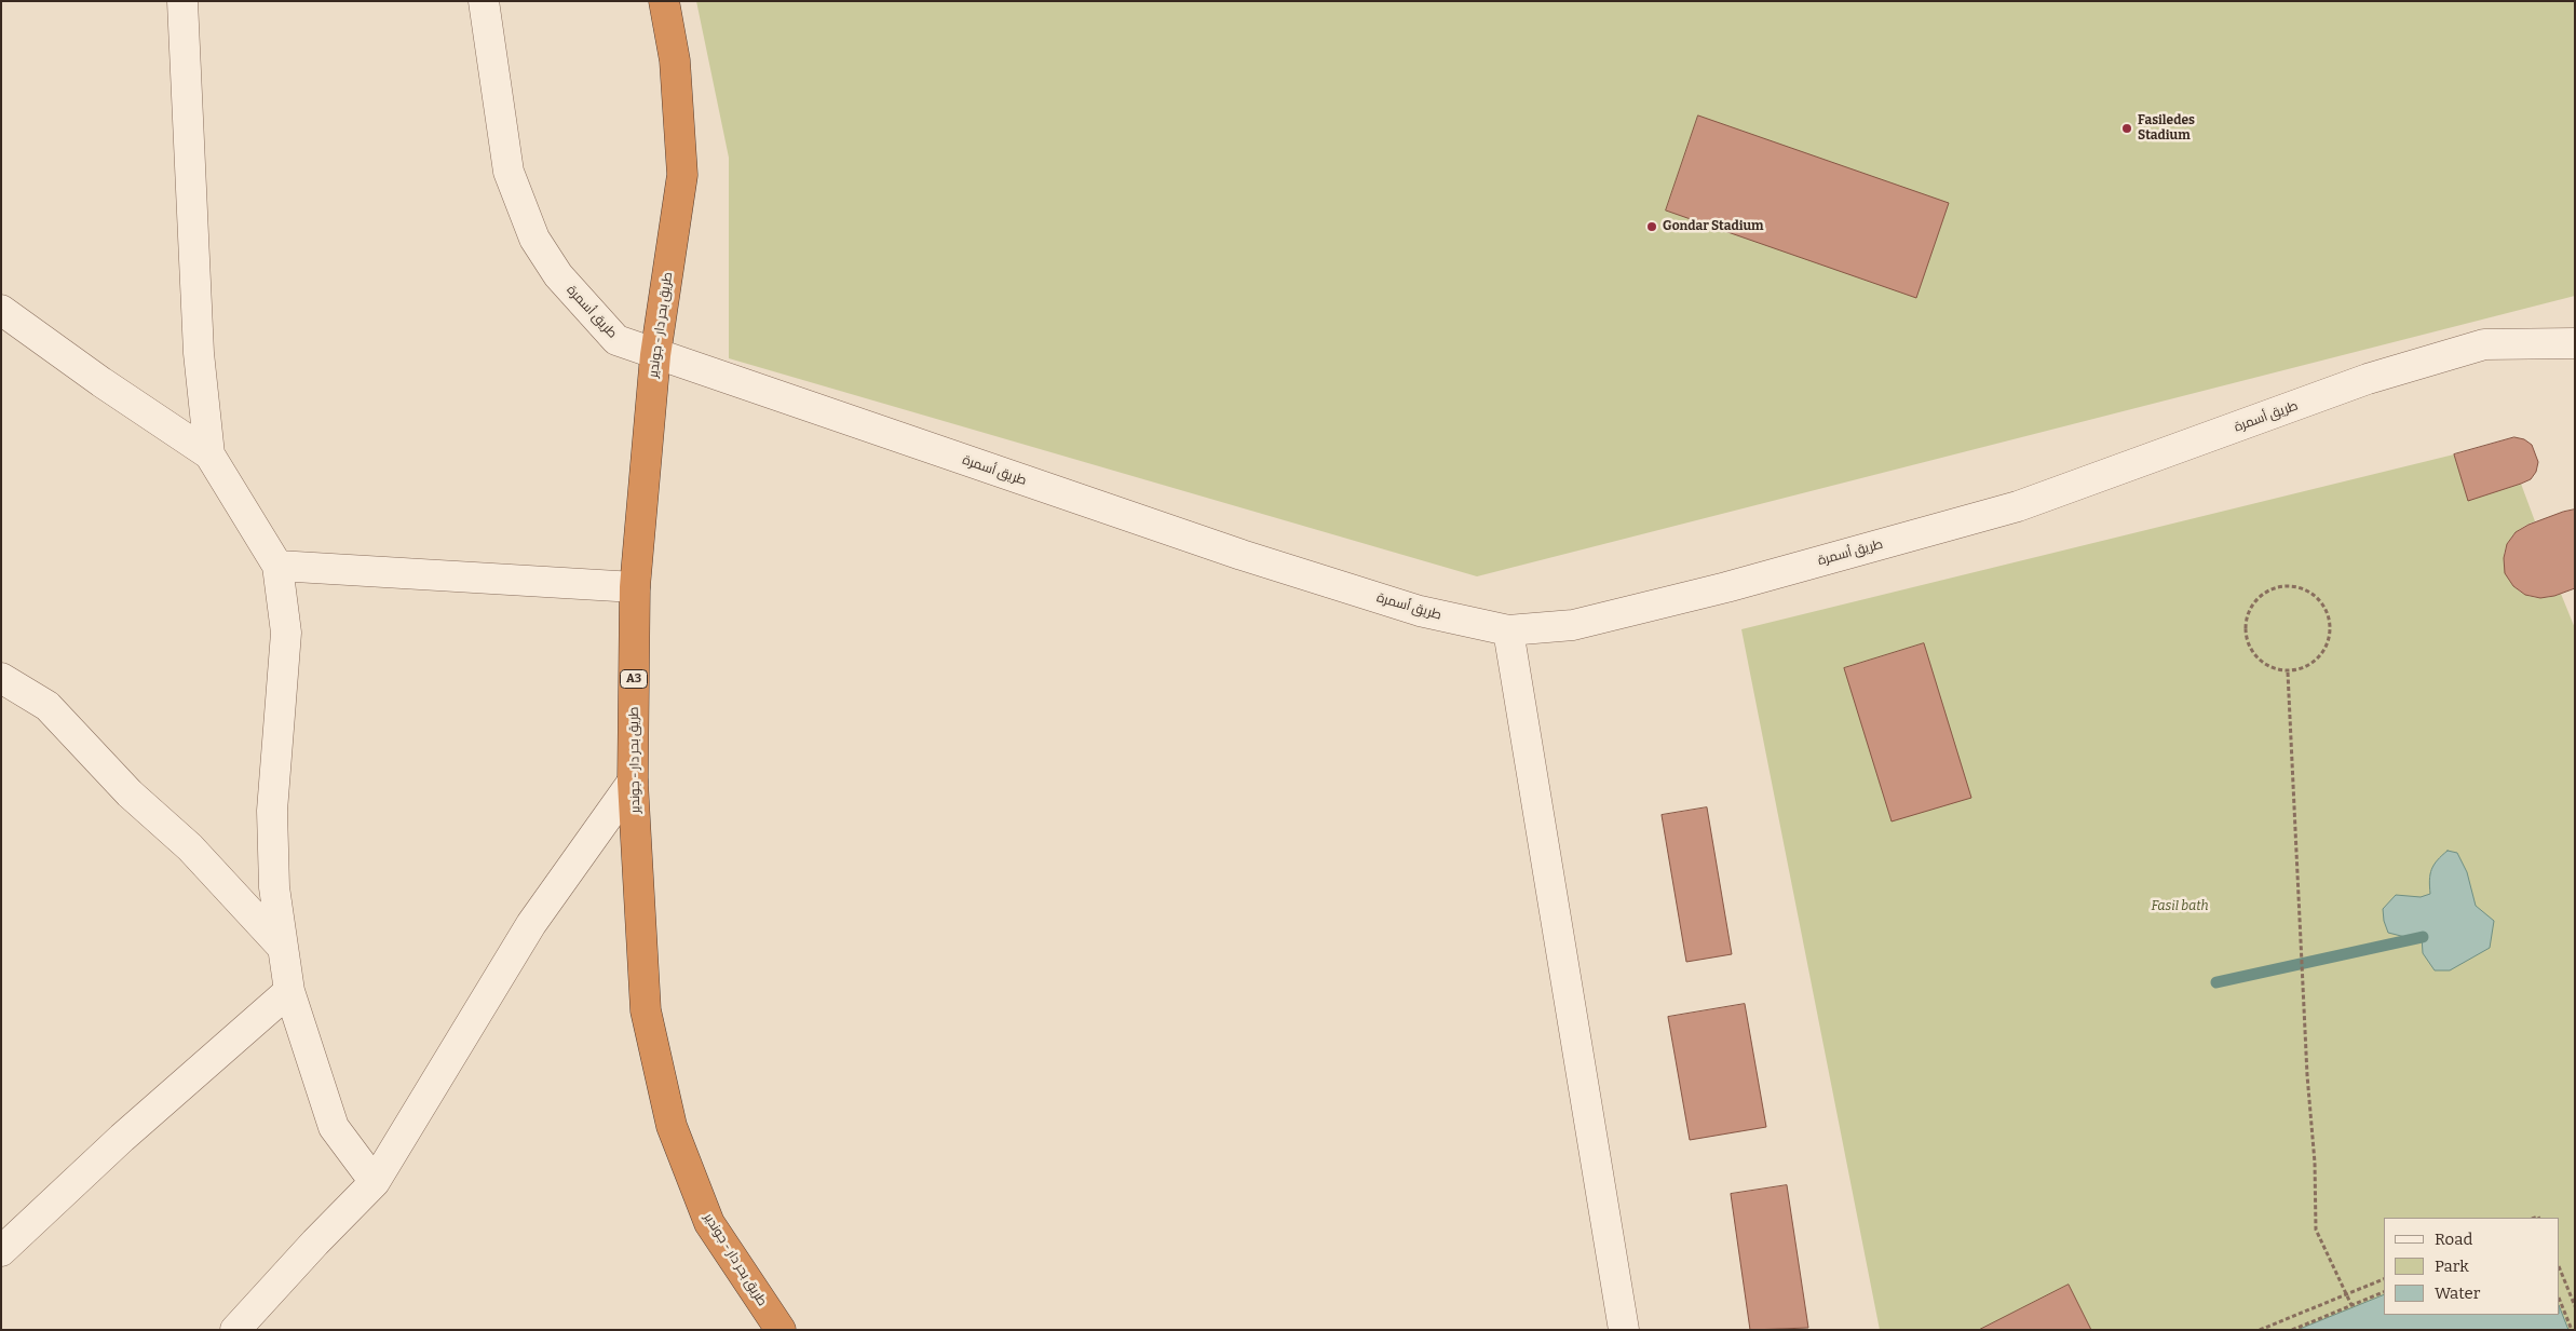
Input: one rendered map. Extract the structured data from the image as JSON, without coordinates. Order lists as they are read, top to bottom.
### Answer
{
  "streets": {
    "highway": ["طريق بحر دار - جوندير", "A3"],
    "street": ["طريق أسمرة"]
  },
  "crossings": [
    ["طريق أسمرة", "طريق بحر دار - جوندير"]
  ],
  "parks": ["Fasil bath"],
  "places": ["Fasiledes Stadium", "Gondar Stadium"],
  "legend": ["Road", "Park", "Water"]
}
